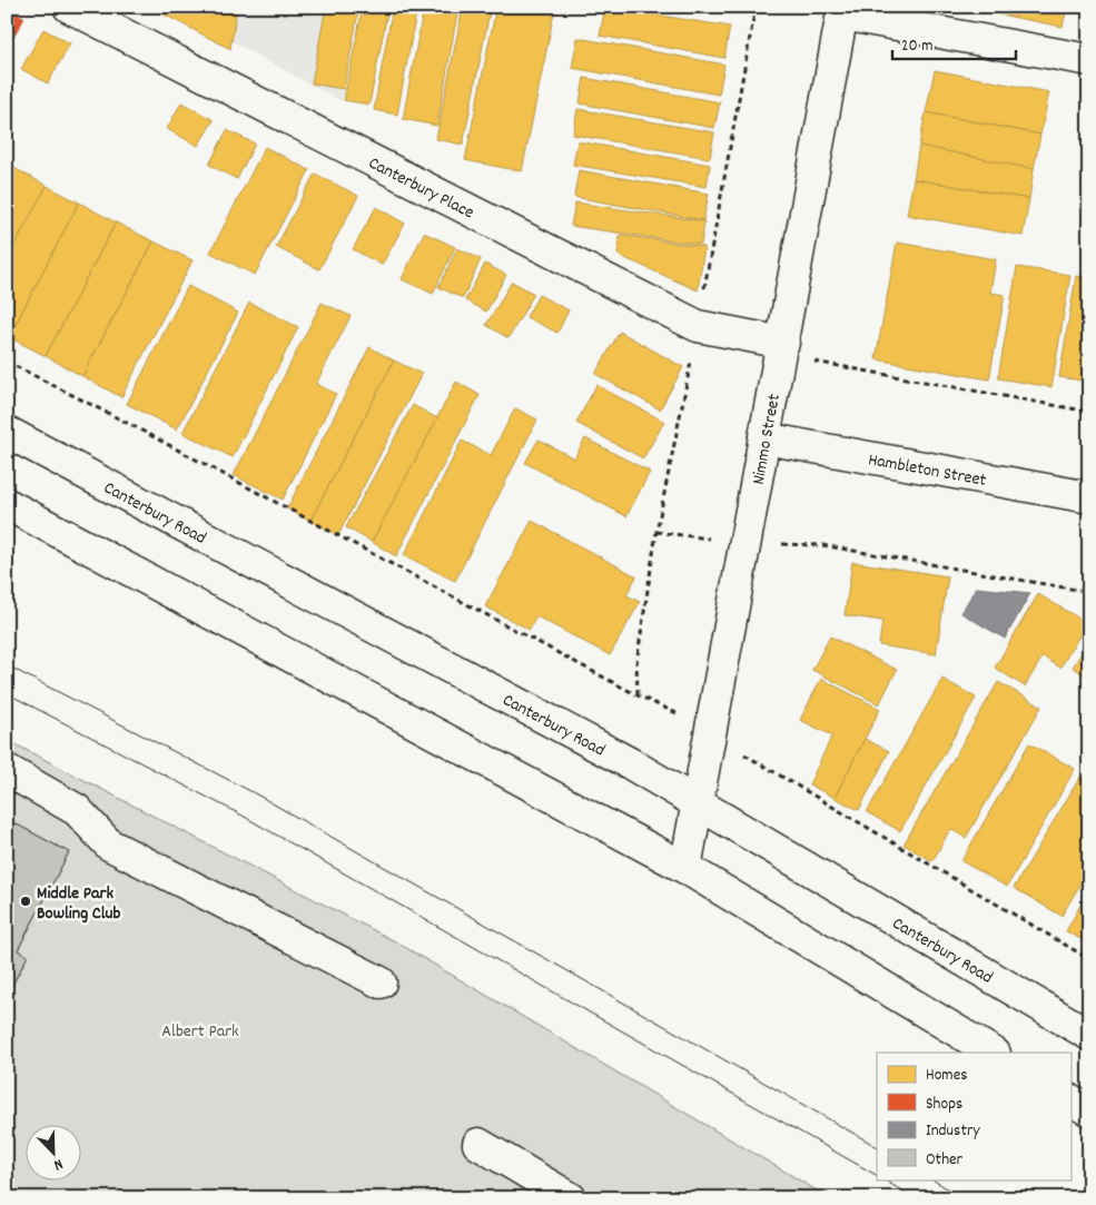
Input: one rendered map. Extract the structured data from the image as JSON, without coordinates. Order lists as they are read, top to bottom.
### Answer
{
  "streets": {
    "main road": [
      "Canterbury Place",
      "Nimmo Street",
      "Hambleton Street",
      "Canterbury Road"
    ]
  },
  "crossings": [
    ["Canterbury Place", "Nimmo Street"],
    ["Nimmo Street", "Hambleton Street"],
    ["Nimmo Street", "Canterbury Road"]
  ],
  "parks": ["Albert Park"],
  "places": ["Middle Park Bowling Club"],
  "legend": [
    "Homes",
    "Shops",
    "Industry",
    "Other"
  ],
  "scale_bar": "20 m",
  "north": "bottom right"
}
